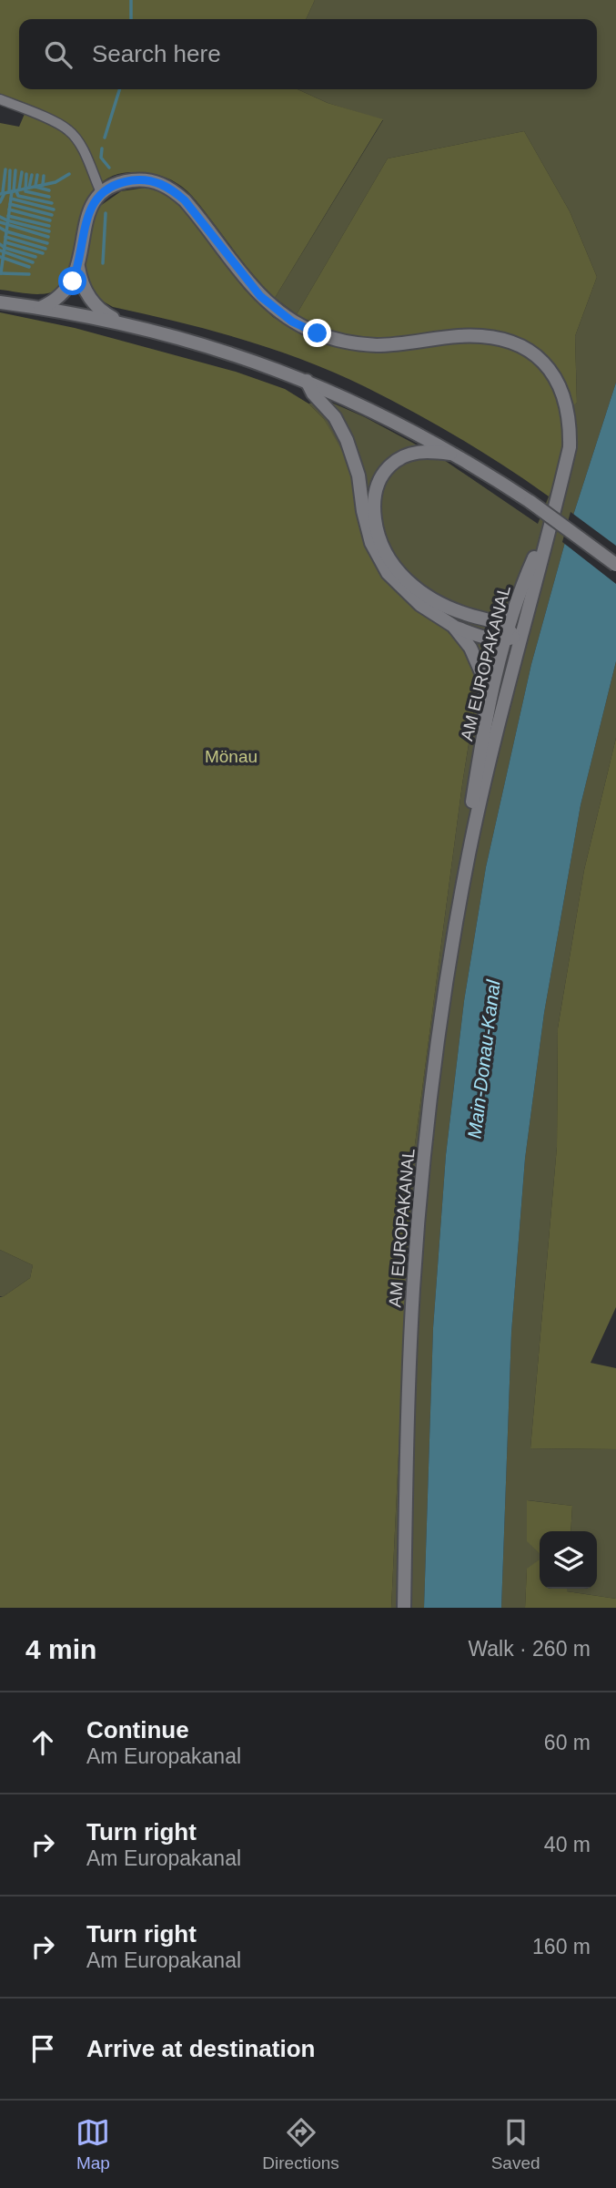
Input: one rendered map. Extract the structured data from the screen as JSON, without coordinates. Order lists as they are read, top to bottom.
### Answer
{
  "streets": {
    "main road": ["AM EUROPAKANAL"]
  },
  "water": ["Main-Donau-Kanal"],
  "parks": ["Mönau"],
  "page": {
    "search": "Search here",
    "heading": ["4 min", "Walk · 260 m"],
    "list": [
      ["Continue", "Am Europakanal", "60 m"],
      ["Turn right", "Am Europakanal", "40 m"],
      ["Turn right", "Am Europakanal", "160 m"],
      "Arrive at destination"
    ],
    "nav": ["Map", "Directions", "Saved"]
  }
}
